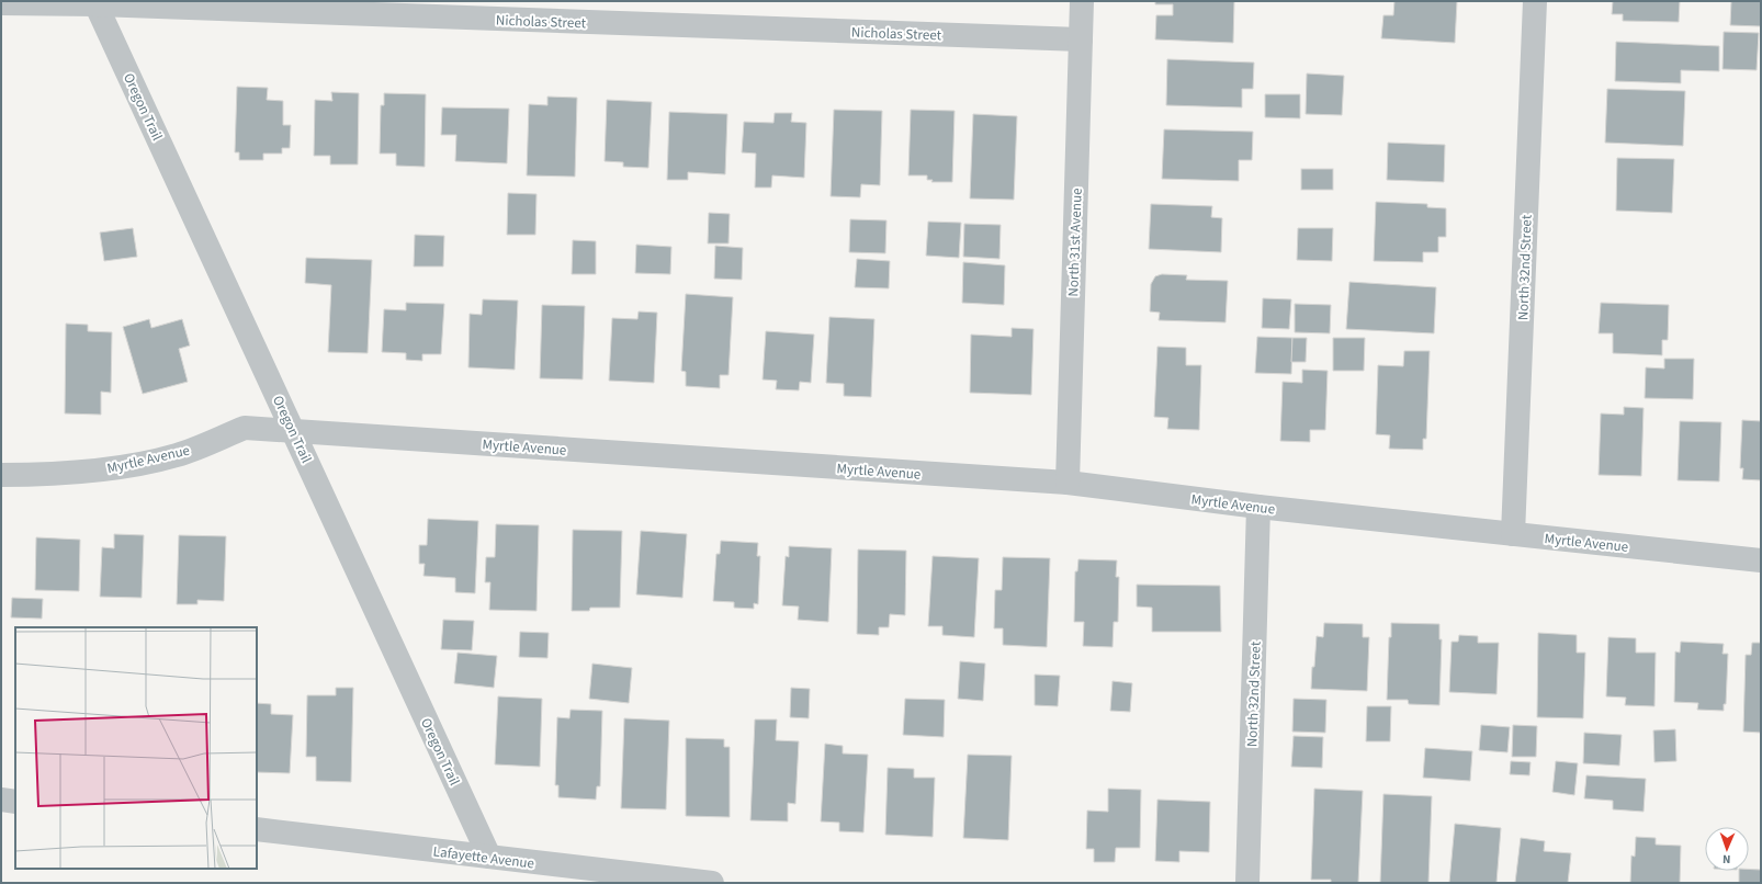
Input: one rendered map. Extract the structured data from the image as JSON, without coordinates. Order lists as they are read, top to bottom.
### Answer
{
  "streets": {
    "street": [
      "Nicholas Street",
      "Oregon Trail",
      "North 31st Avenue",
      "North 32nd Street",
      "Myrtle Avenue",
      "Lafayette Avenue"
    ]
  },
  "crossings": [
    ["Nicholas Street", "Oregon Trail"],
    ["Nicholas Street", "North 31st Avenue"],
    ["Oregon Trail", "Myrtle Avenue"],
    ["Oregon Trail", "Lafayette Avenue"],
    ["North 31st Avenue", "Myrtle Avenue"],
    ["North 32nd Street", "Myrtle Avenue"]
  ],
  "north": "bottom"
}
